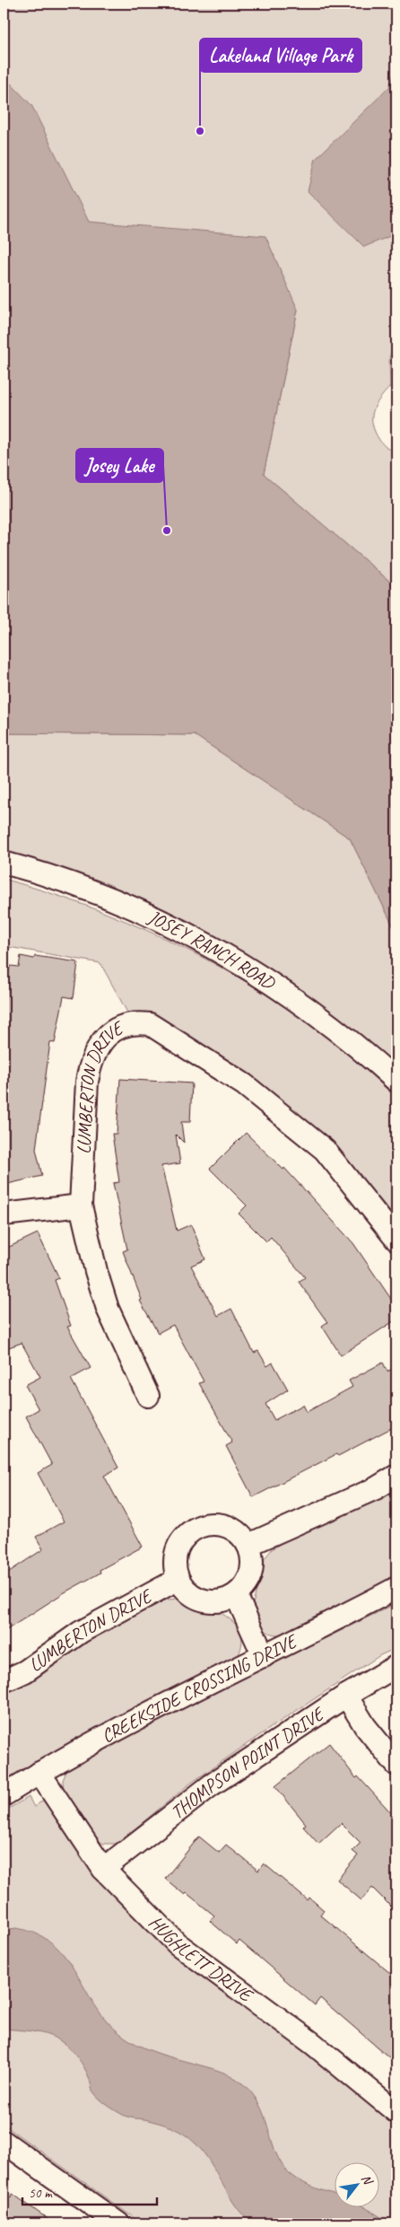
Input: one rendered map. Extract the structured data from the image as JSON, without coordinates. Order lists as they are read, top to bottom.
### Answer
{
  "streets": {
    "street": [
      "JOSEY RANCH ROAD",
      "LUMBERTON DRIVE",
      "CREEKSIDE CROSSING DRIVE",
      "THOMPSON POINT DRIVE",
      "HUGHLETT DRIVE"
    ]
  },
  "crossings": [
    ["CREEKSIDE CROSSING DRIVE", "HUGHLETT DRIVE"],
    ["THOMPSON POINT DRIVE", "HUGHLETT DRIVE"]
  ],
  "places": ["Lakeland Village Park", "Josey Lake"],
  "scale_bar": "50 m",
  "north": "top right"
}
